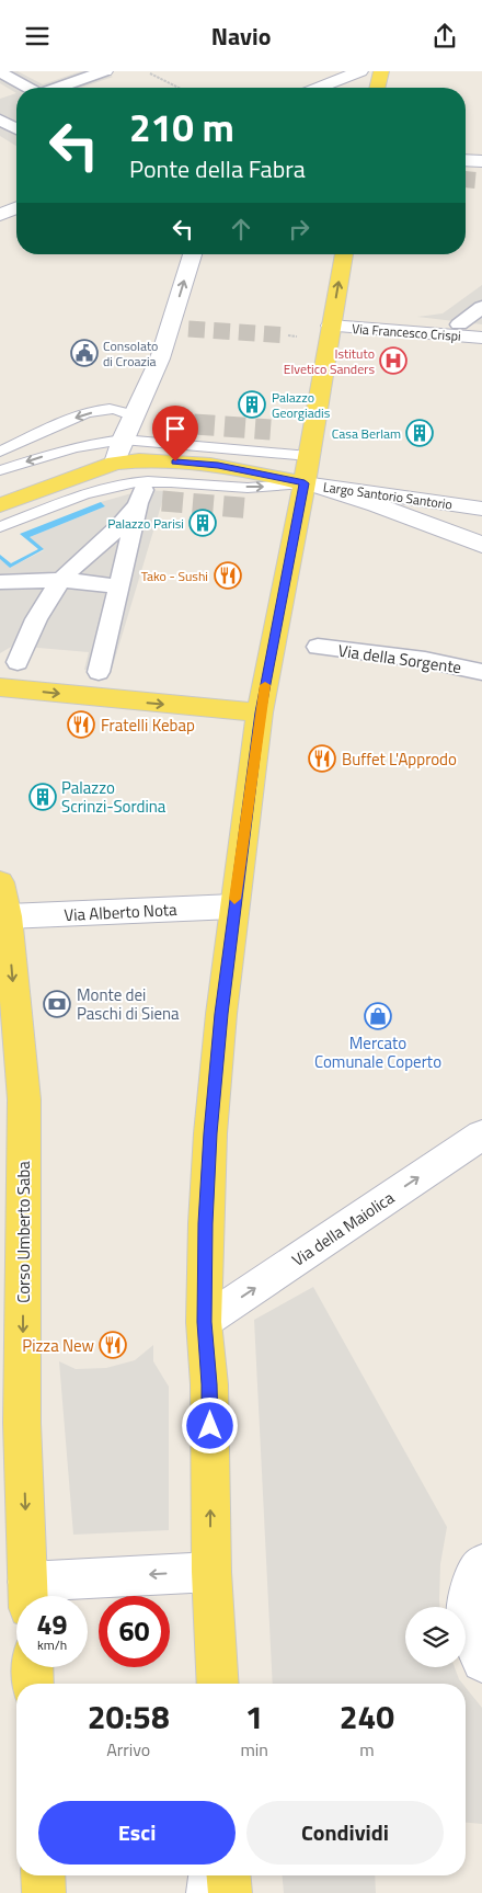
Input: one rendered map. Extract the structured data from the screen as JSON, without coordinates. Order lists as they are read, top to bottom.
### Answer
{
  "streets": {
    "main road": ["Corso Umberto Saba"],
    "street": [
      "Via Francesco Crispi",
      "Largo Santorio Santorio",
      "Via della Sorgente",
      "Via Alberto Nota",
      "Via della Maiolica"
    ]
  },
  "crossings": [
    ["Via Alberto Nota", "Corso Umberto Saba"]
  ],
  "one_way": ["Via della Maiolica"],
  "places": {
    "public building": ["Consolato di Croazia"],
    "hospital": ["Istituto Elvetico Sanders"],
    "building": [
      "Palazzo Georgiadis",
      "Casa Berlam",
      "Palazzo Parisi",
      "Palazzo Scrinzi-Sordina"
    ],
    "restaurant": [
      "Tako - Sushi",
      "Fratelli Kebap",
      "Buffet L'Approdo",
      "Pizza New"
    ],
    "bank": ["Monte dei Paschi di Siena"],
    "shop": ["Mercato Comunale Coperto"]
  },
  "page": {
    "header": "Navio",
    "turn": ["210 m", "Ponte della Fabra"],
    "speed": "49 km/h",
    "limit": "60",
    "eta": [
      "20:58",
      "Arrivo",
      "1",
      "min",
      "240",
      "m"
    ],
    "buttons": ["Esci", "Condividi"]
  }
}
